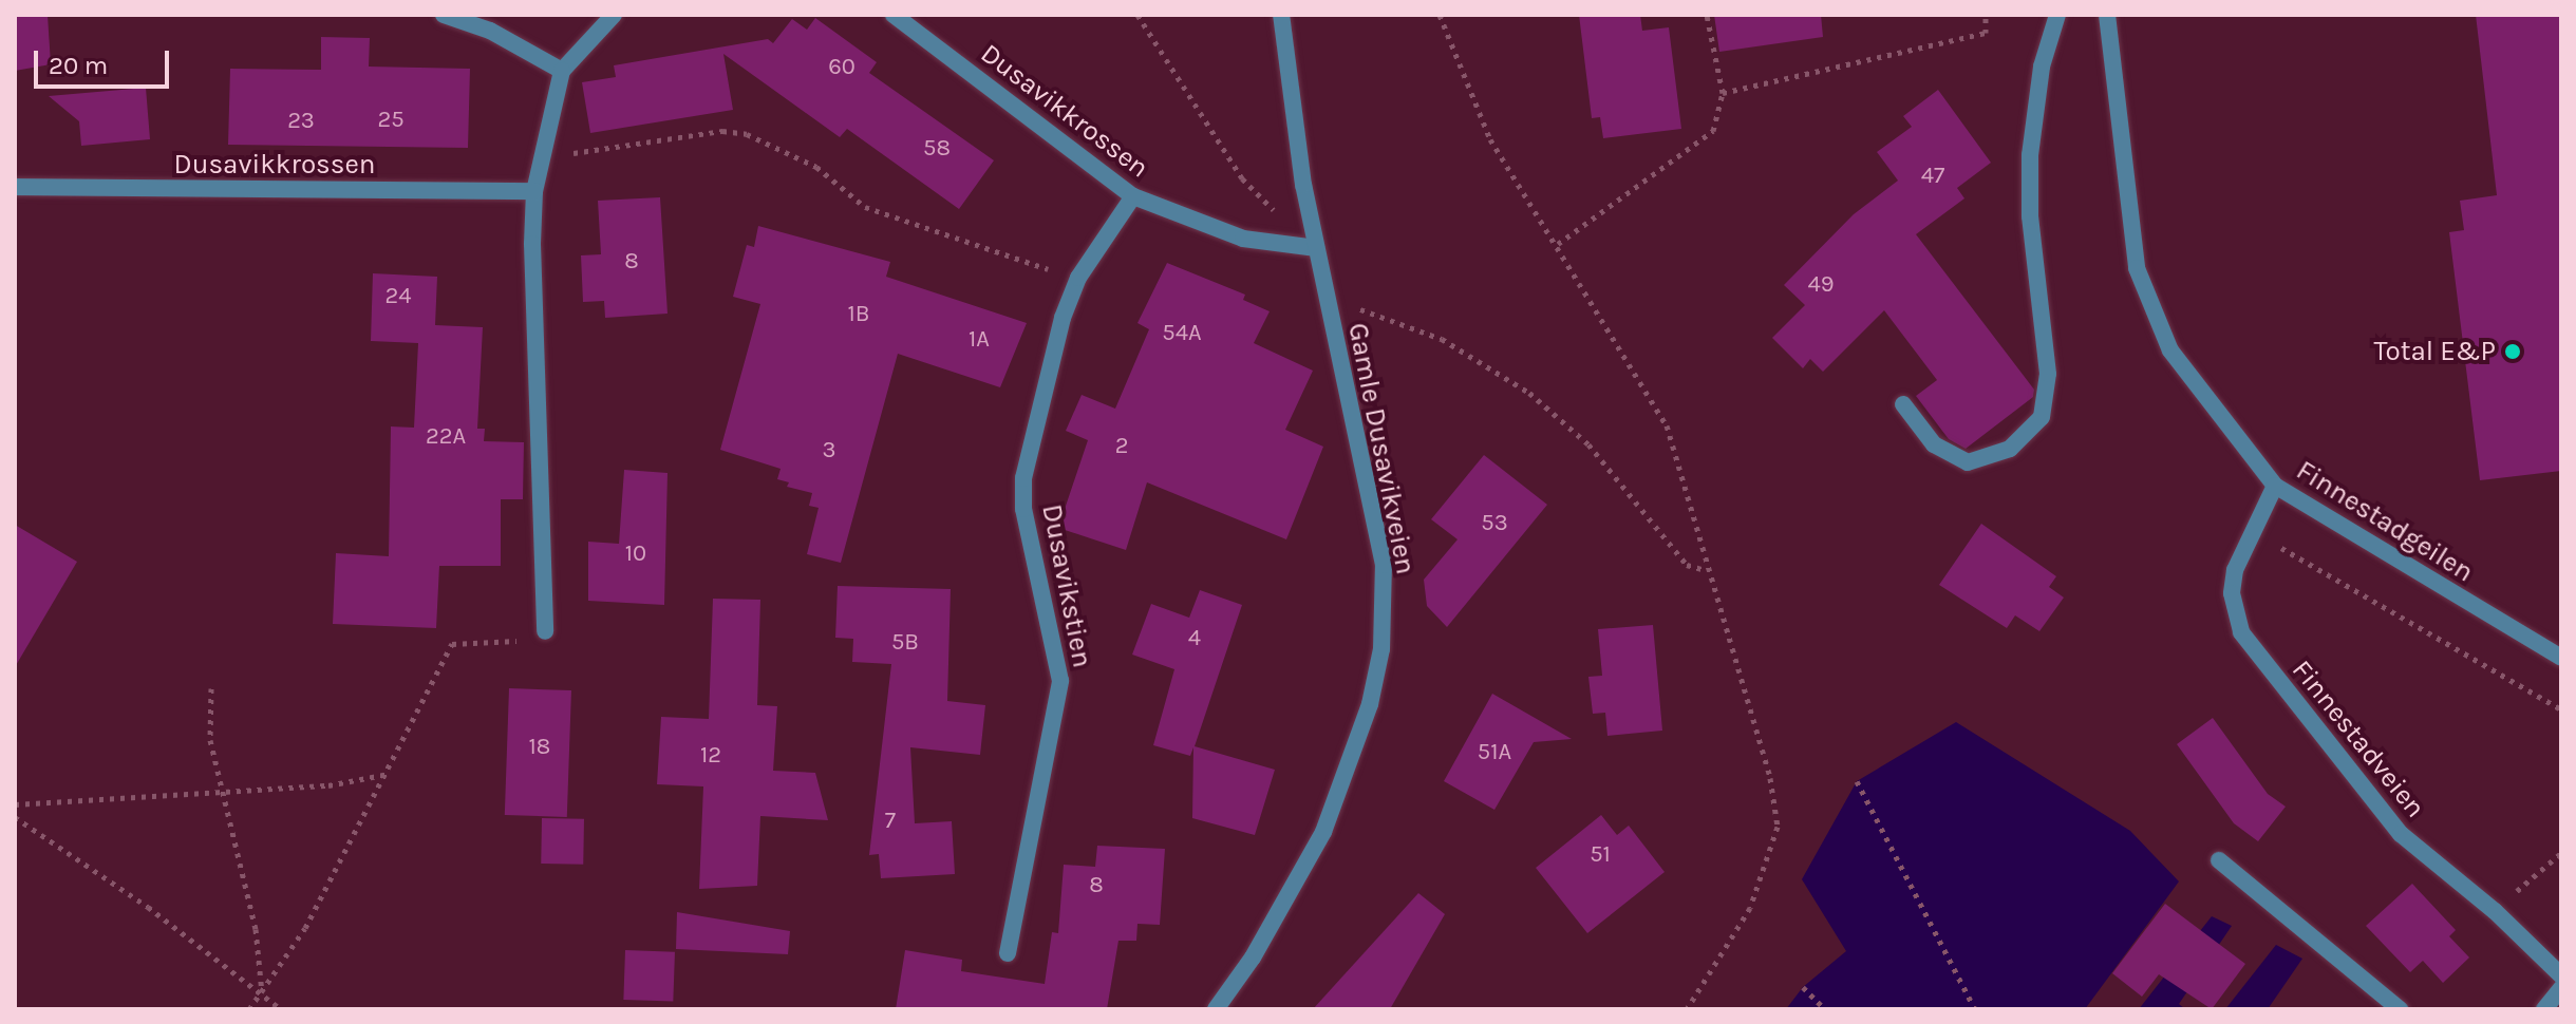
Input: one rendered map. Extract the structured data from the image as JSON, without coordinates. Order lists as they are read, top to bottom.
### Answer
{
  "streets": {
    "street": [
      "Dusavikkrossen",
      "Gamle Dusavikveien",
      "Finnestadgeilen",
      "Dusavikstien",
      "Finnestadveien"
    ]
  },
  "crossings": [
    ["Dusavikkrossen", "Gamle Dusavikveien"],
    ["Dusavikkrossen", "Dusavikstien"],
    ["Finnestadgeilen", "Finnestadveien"]
  ],
  "places": ["Total E&P"],
  "house_numbers": [
    "60",
    "25",
    "23",
    "58",
    "47",
    "8",
    "49",
    "24",
    "1B",
    "54A",
    "1A",
    "22A",
    "2",
    "3",
    "53",
    "10",
    "4",
    "5B",
    "18",
    "51A",
    "12",
    "7",
    "51",
    "8"
  ],
  "scale_bar": "20 m"
}
